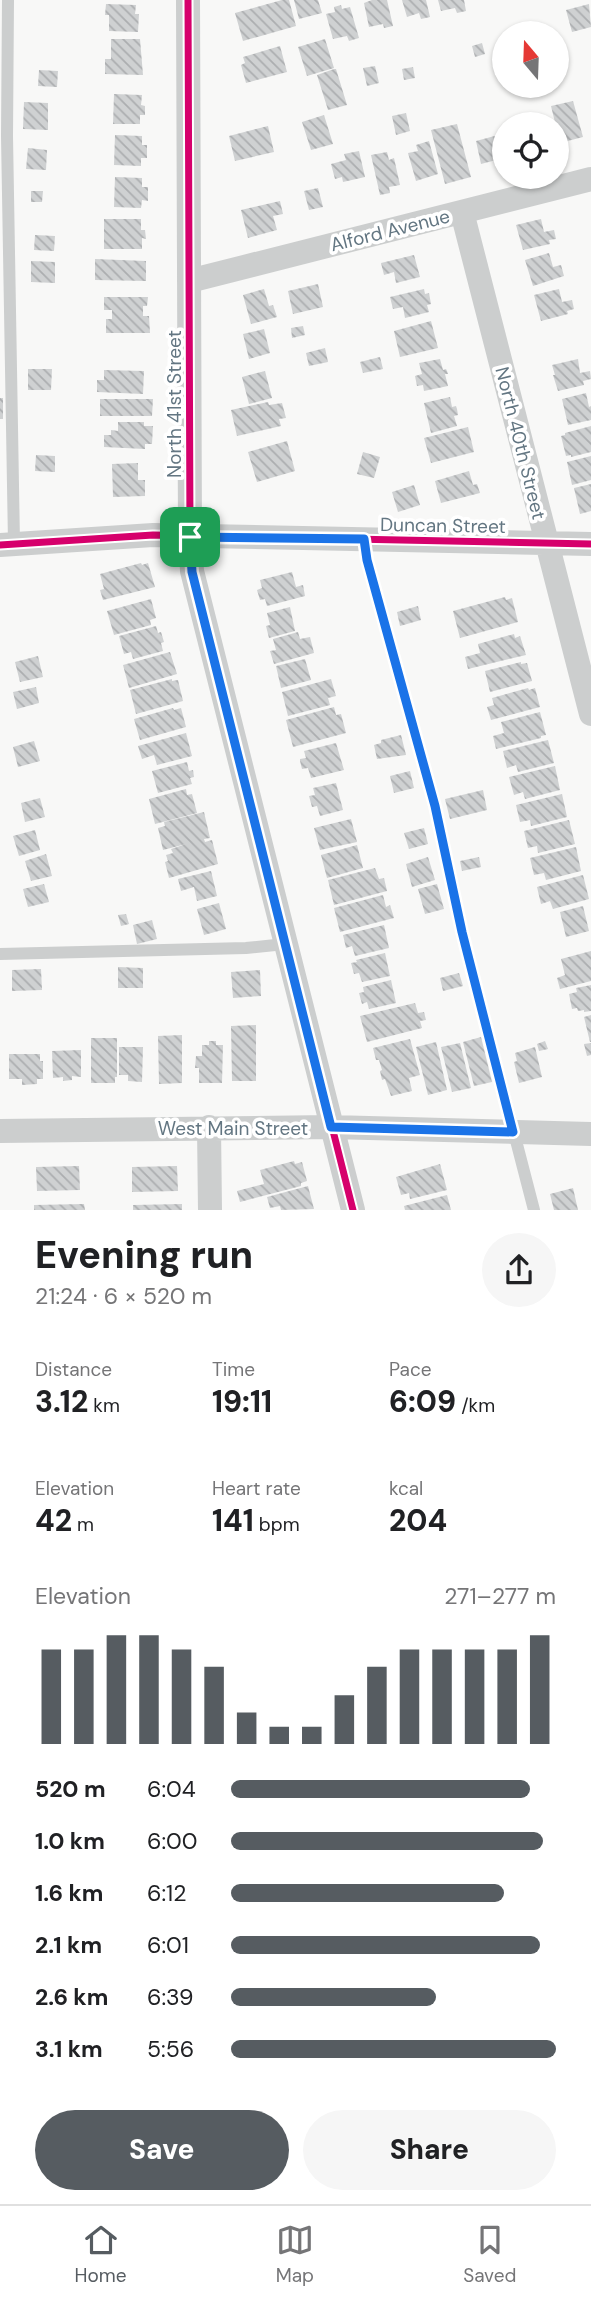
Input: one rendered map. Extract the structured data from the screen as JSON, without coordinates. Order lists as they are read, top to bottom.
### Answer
{
  "streets": {
    "street": [
      "Alford Avenue",
      "North 41st Street",
      "North 40th Street",
      "Duncan Street",
      "West Main Street"
    ]
  },
  "crossings": [
    ["Alford Avenue", "North 41st Street"],
    ["Alford Avenue", "North 40th Street"],
    ["North 41st Street", "Duncan Street"],
    ["North 41st Street", "West Main Street"],
    ["North 40th Street", "Duncan Street"]
  ],
  "north": "top",
  "page": {
    "heading": ["Evening run", "21:24 · 6 × 520 m"],
    "stats": [
      ["Distance", "3.12 km"],
      ["Time", "19:11"],
      ["Pace", "6:09 /km"],
      ["Elevation", "42 m"],
      ["Heart rate", "141 bpm"],
      ["kcal", "204"]
    ],
    "chart": ["Elevation", "271–277 m"],
    "list": [
      {
        "name": "520 m",
        "note": "6:04"
      },
      {
        "name": "1.0 km",
        "note": "6:00"
      },
      {
        "name": "1.6 km",
        "note": "6:12"
      },
      {
        "name": "2.1 km",
        "note": "6:01"
      },
      {
        "name": "2.6 km",
        "note": "6:39"
      },
      {
        "name": "3.1 km",
        "note": "5:56"
      }
    ],
    "buttons": ["Save", "Share"],
    "tabs": ["Home", "Map", "Saved"]
  }
}
